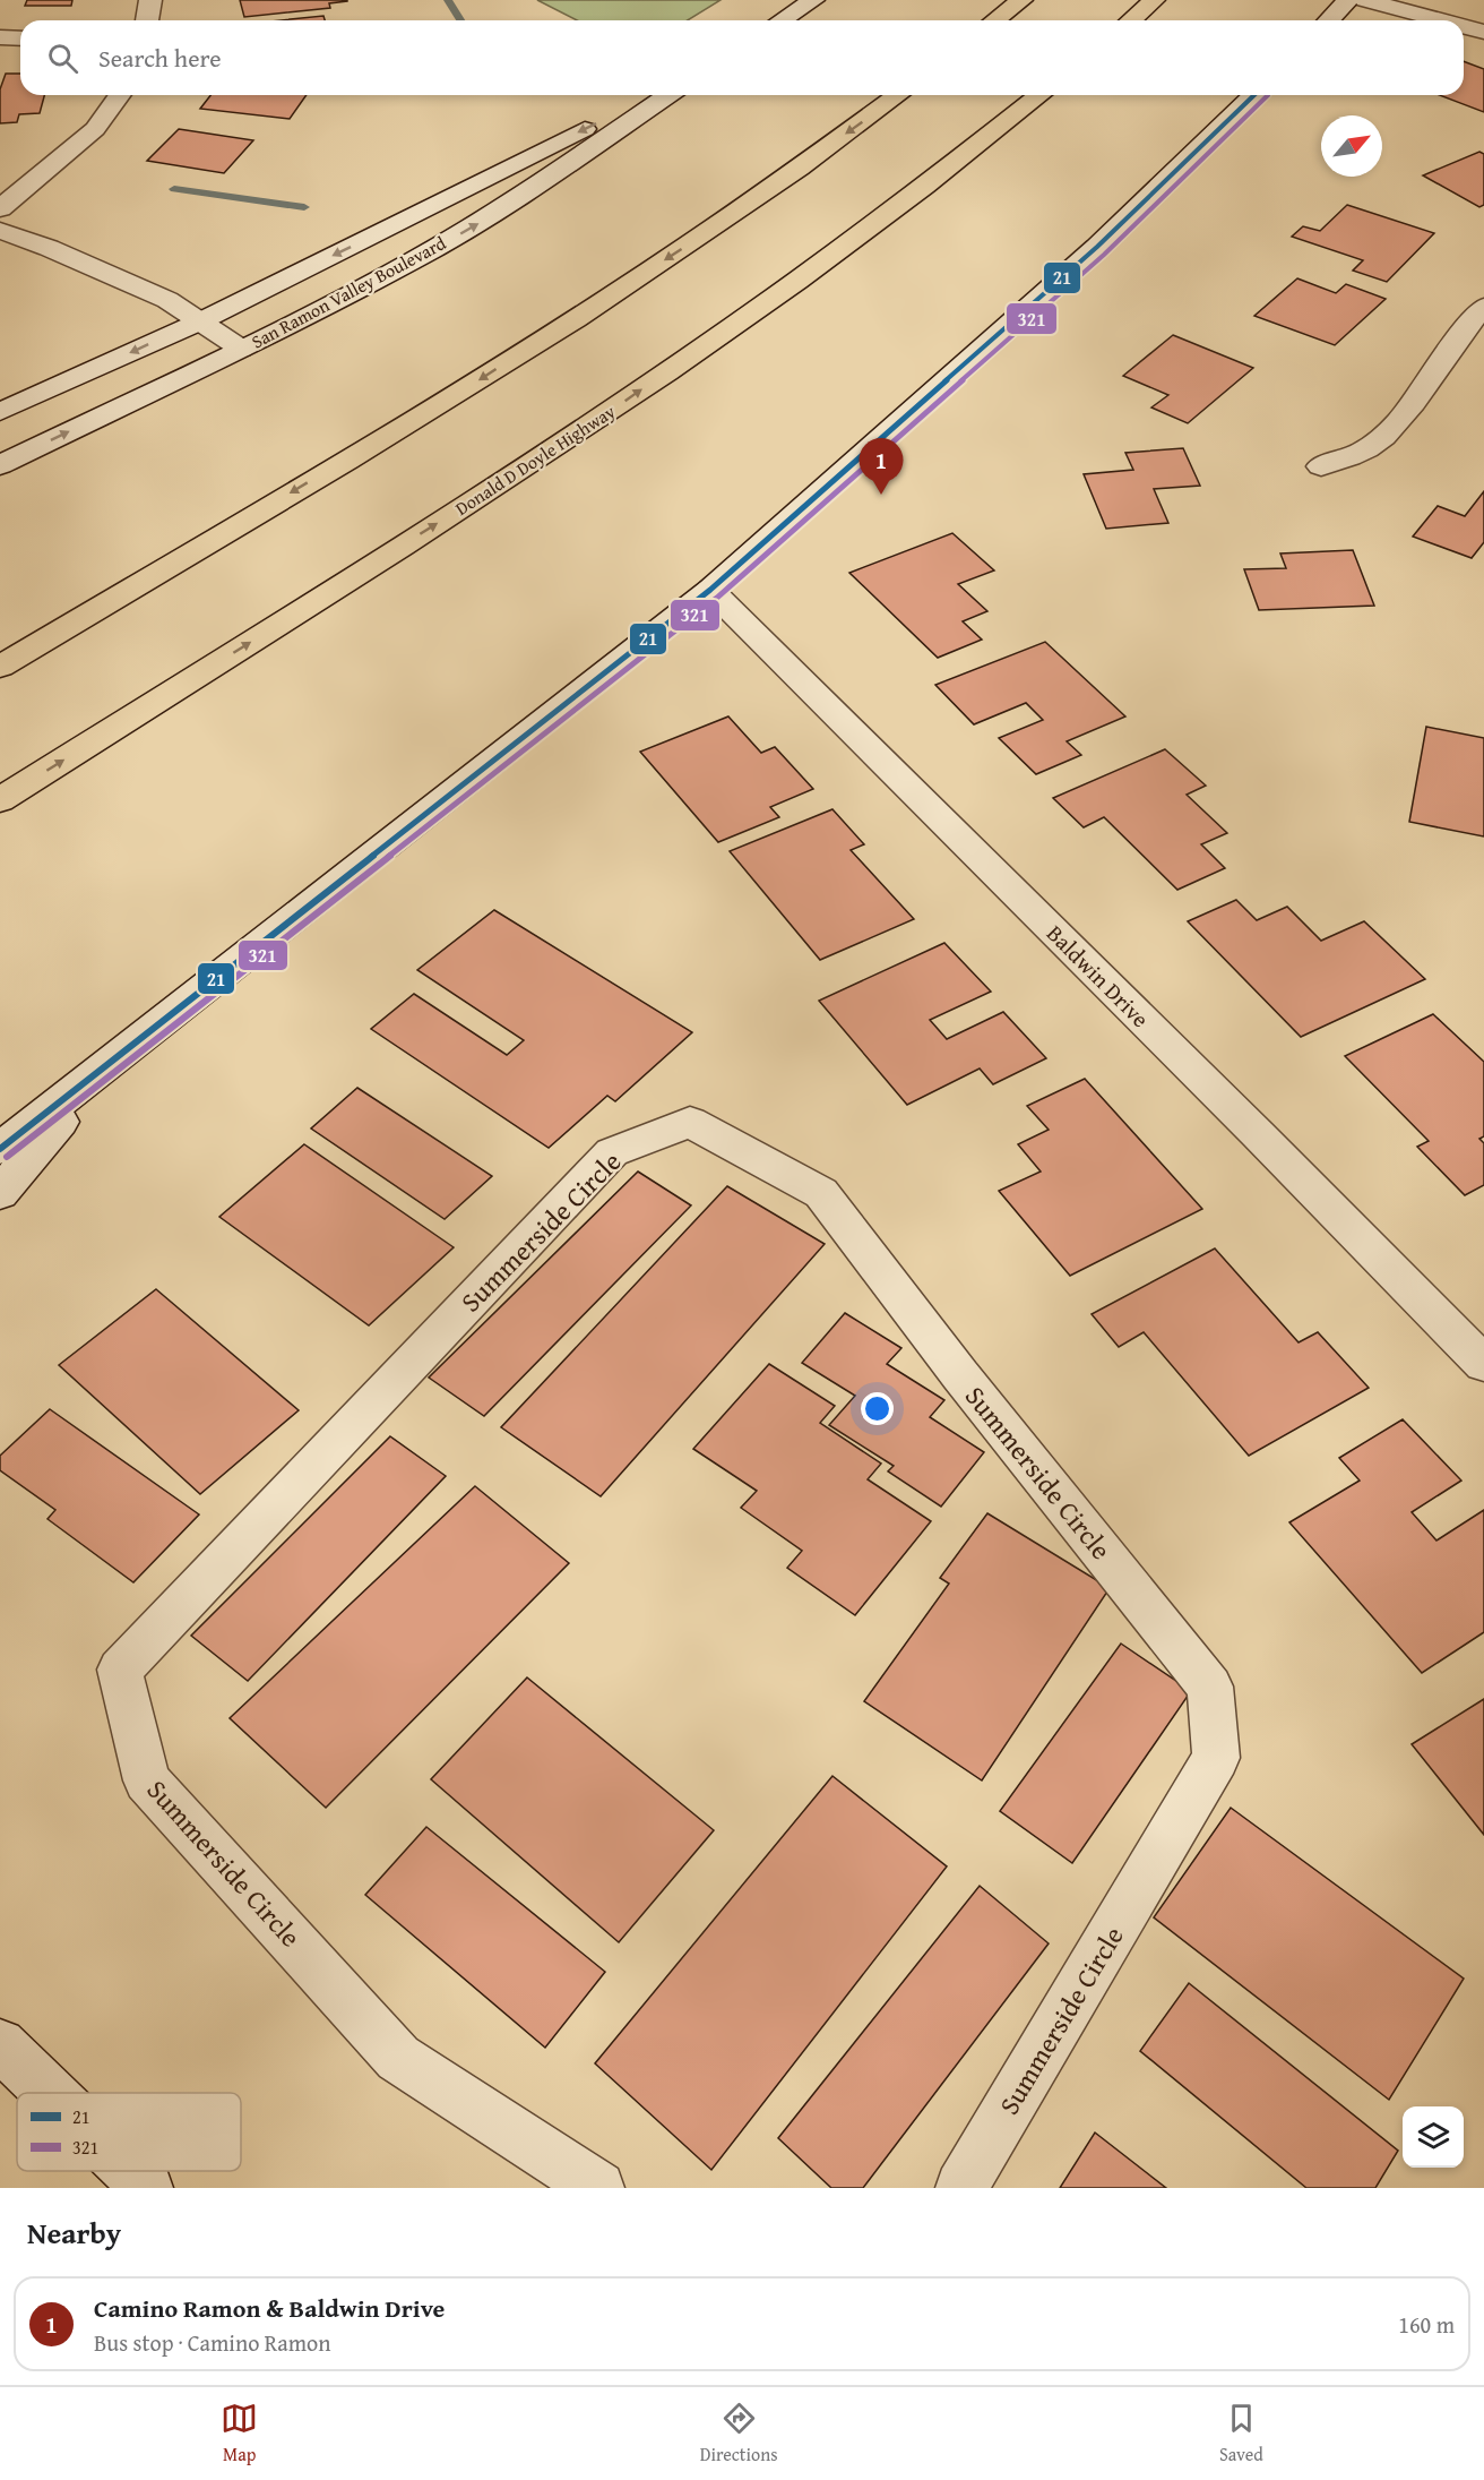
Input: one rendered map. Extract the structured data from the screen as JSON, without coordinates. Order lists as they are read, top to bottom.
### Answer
{
  "streets": {
    "highway": ["Donald D Doyle Highway"],
    "street": ["San Ramon Valley Boulevard", "Baldwin Drive", "Summerside Circle"]
  },
  "lines": ["transit line 21", "transit line 321"],
  "legend": ["21", "321"],
  "north": "top right",
  "page": {
    "search": "Search here",
    "pins": "1",
    "heading": "Nearby",
    "list": [
      {
        "mark": "1",
        "name": "Camino Ramon & Baldwin Drive",
        "note": "Bus stop · Camino Ramon",
        "value": "160 m"
      }
    ],
    "nav": ["Map", "Directions", "Saved"]
  }
}
